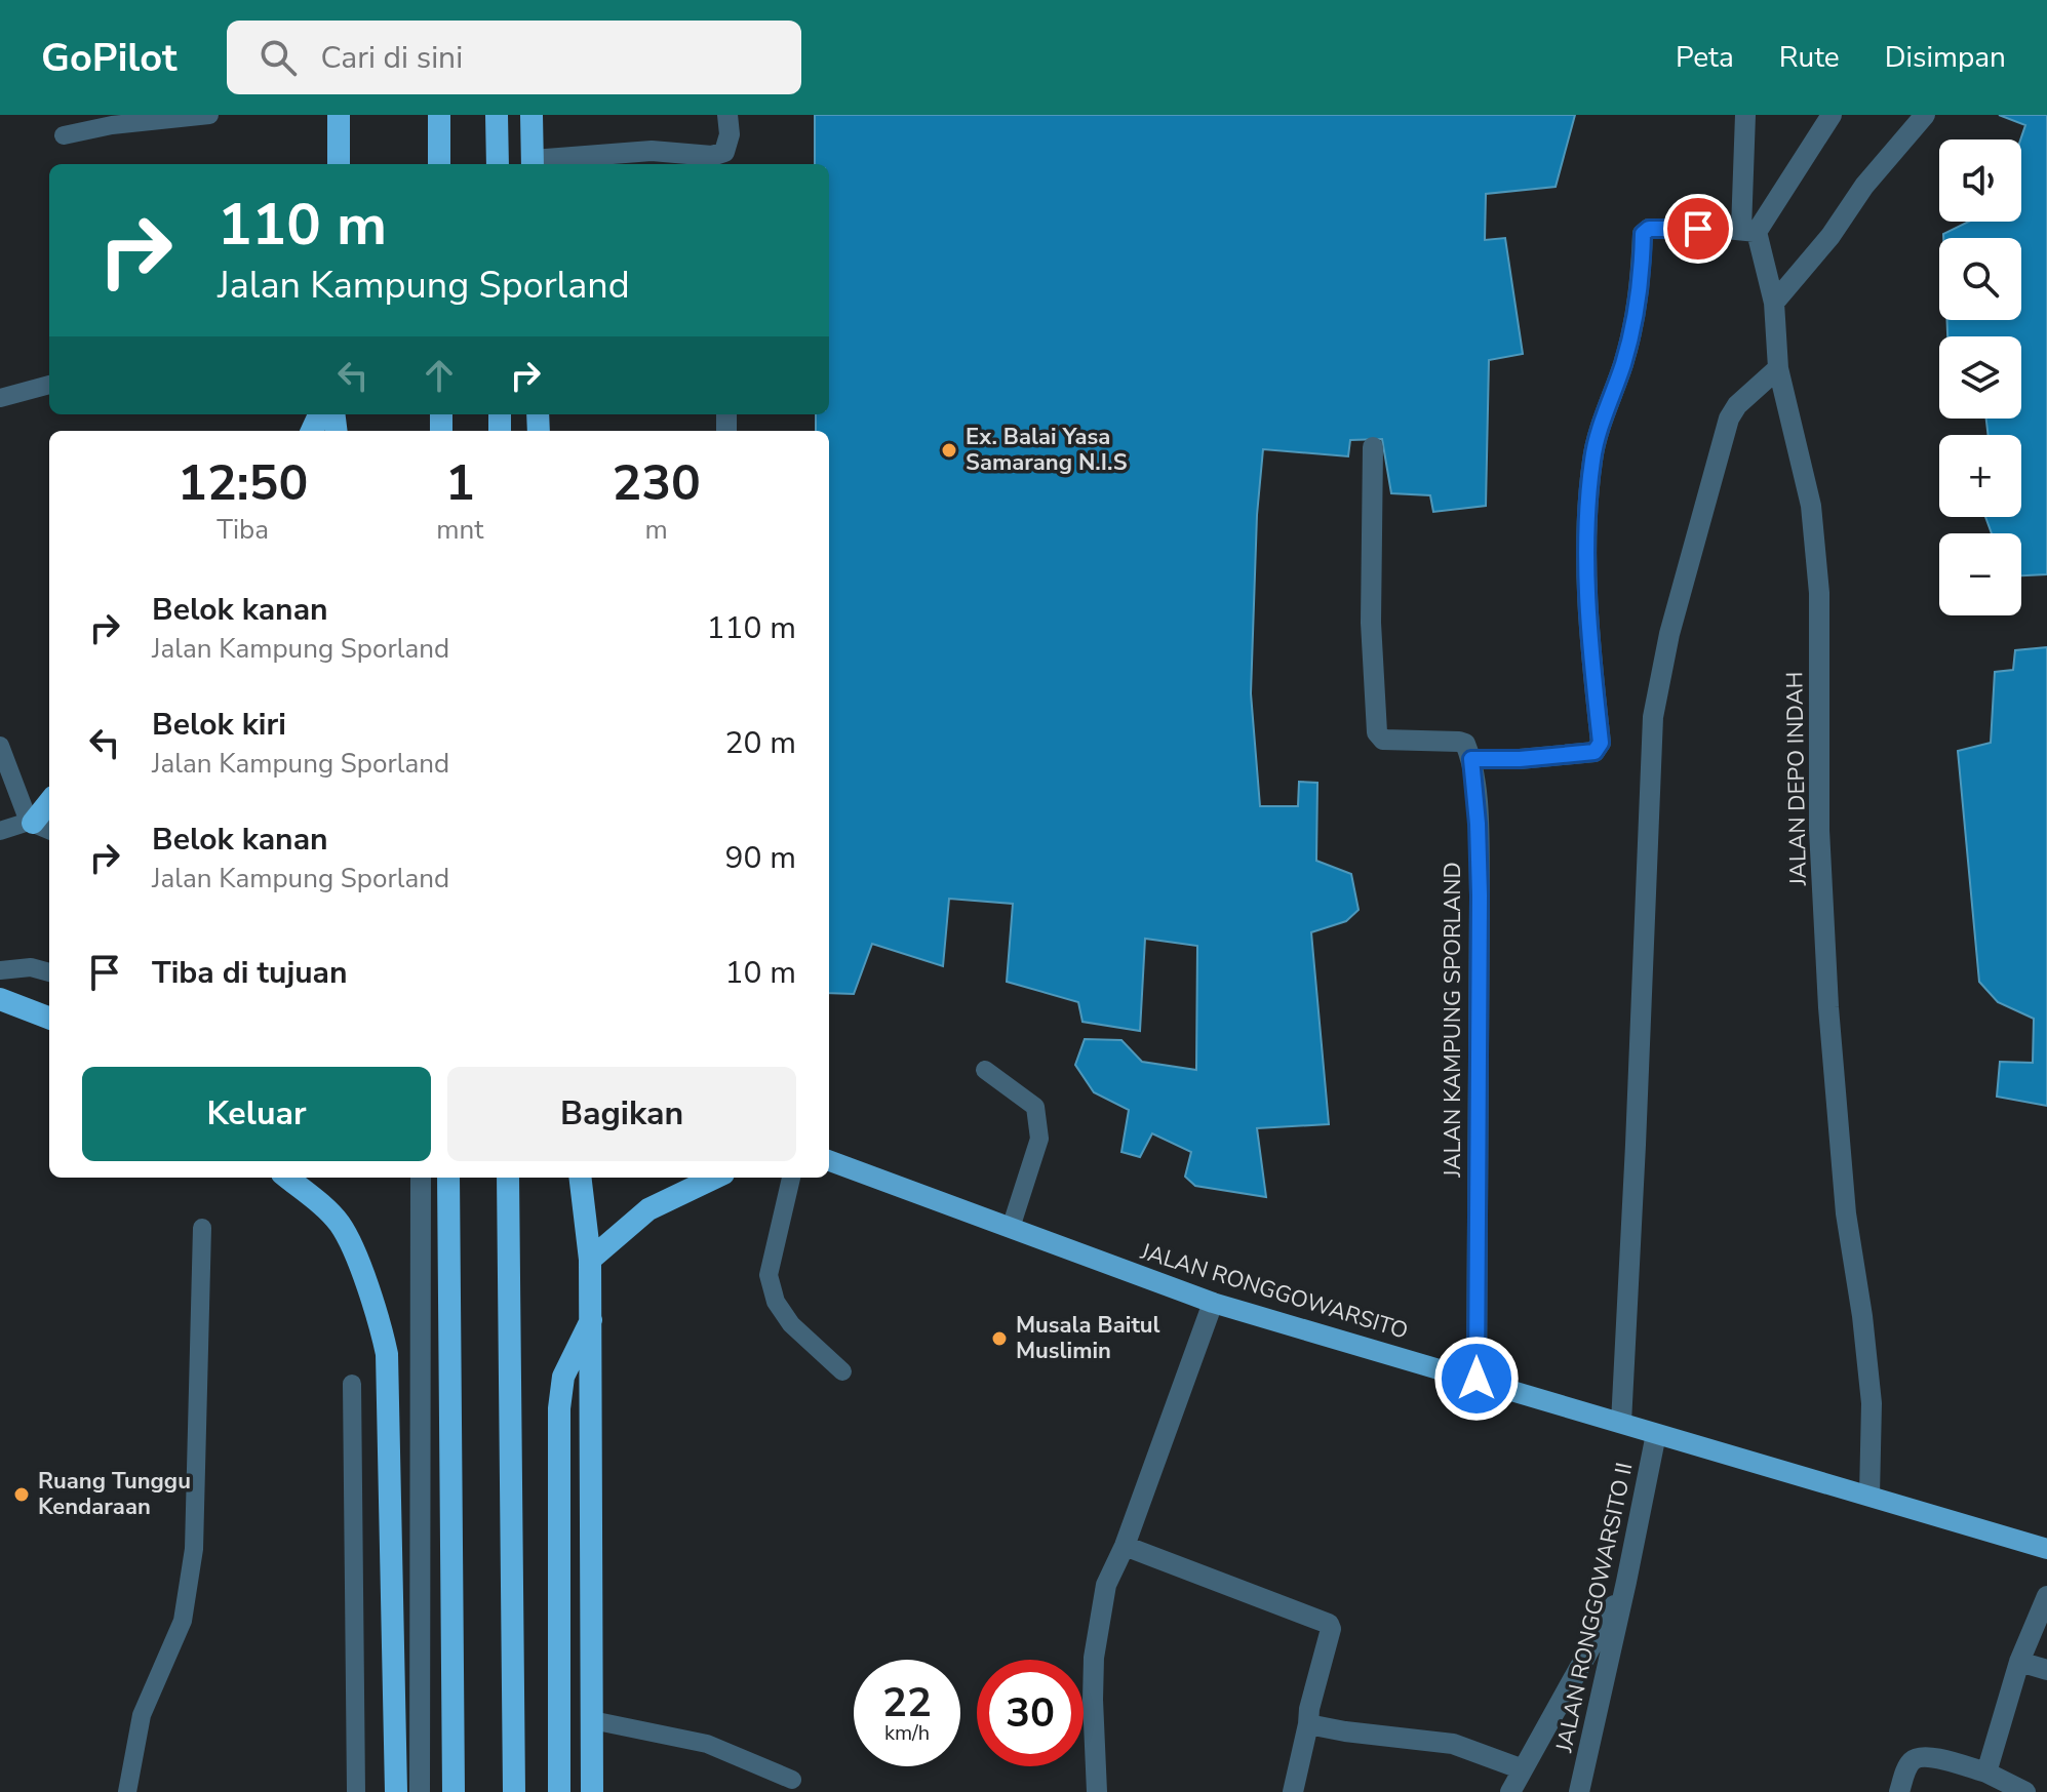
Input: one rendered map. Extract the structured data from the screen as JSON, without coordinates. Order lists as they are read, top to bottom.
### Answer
{
  "streets": {
    "main road": ["JALAN RONGGOWARSITO"],
    "street": ["JALAN DEPO INDAH", "JALAN KAMPUNG SPORLAND", "JALAN RONGGOWARSITO II"]
  },
  "crossings": [
    ["JALAN DEPO INDAH", "JALAN RONGGOWARSITO"],
    ["JALAN KAMPUNG SPORLAND", "JALAN RONGGOWARSITO"],
    ["JALAN RONGGOWARSITO", "JALAN RONGGOWARSITO II"]
  ],
  "places": ["Ex. Balai Yasa Samarang N.I.S", "Musala Baitul Muslimin", "Ruang Tunggu Kendaraan"],
  "page": {
    "header": "GoPilot",
    "search": "Cari di sini",
    "nav": ["Peta", "Rute", "Disimpan"],
    "map_buttons": ["+", "−"],
    "turn": ["110 m", "Jalan Kampung Sporland"],
    "eta": [
      "12:50",
      "Tiba",
      "1",
      "mnt",
      "230",
      "m"
    ],
    "list": [
      {
        "name": "Belok kanan",
        "note": "Jalan Kampung Sporland",
        "value": "110 m"
      },
      {
        "name": "Belok kiri",
        "note": "Jalan Kampung Sporland",
        "value": "20 m"
      },
      {
        "name": "Belok kanan",
        "note": "Jalan Kampung Sporland",
        "value": "90 m"
      },
      {
        "name": "Tiba di tujuan",
        "value": "10 m"
      }
    ],
    "buttons": ["Keluar", "Bagikan"],
    "speed": "22 km/h",
    "limit": "30"
  }
}
